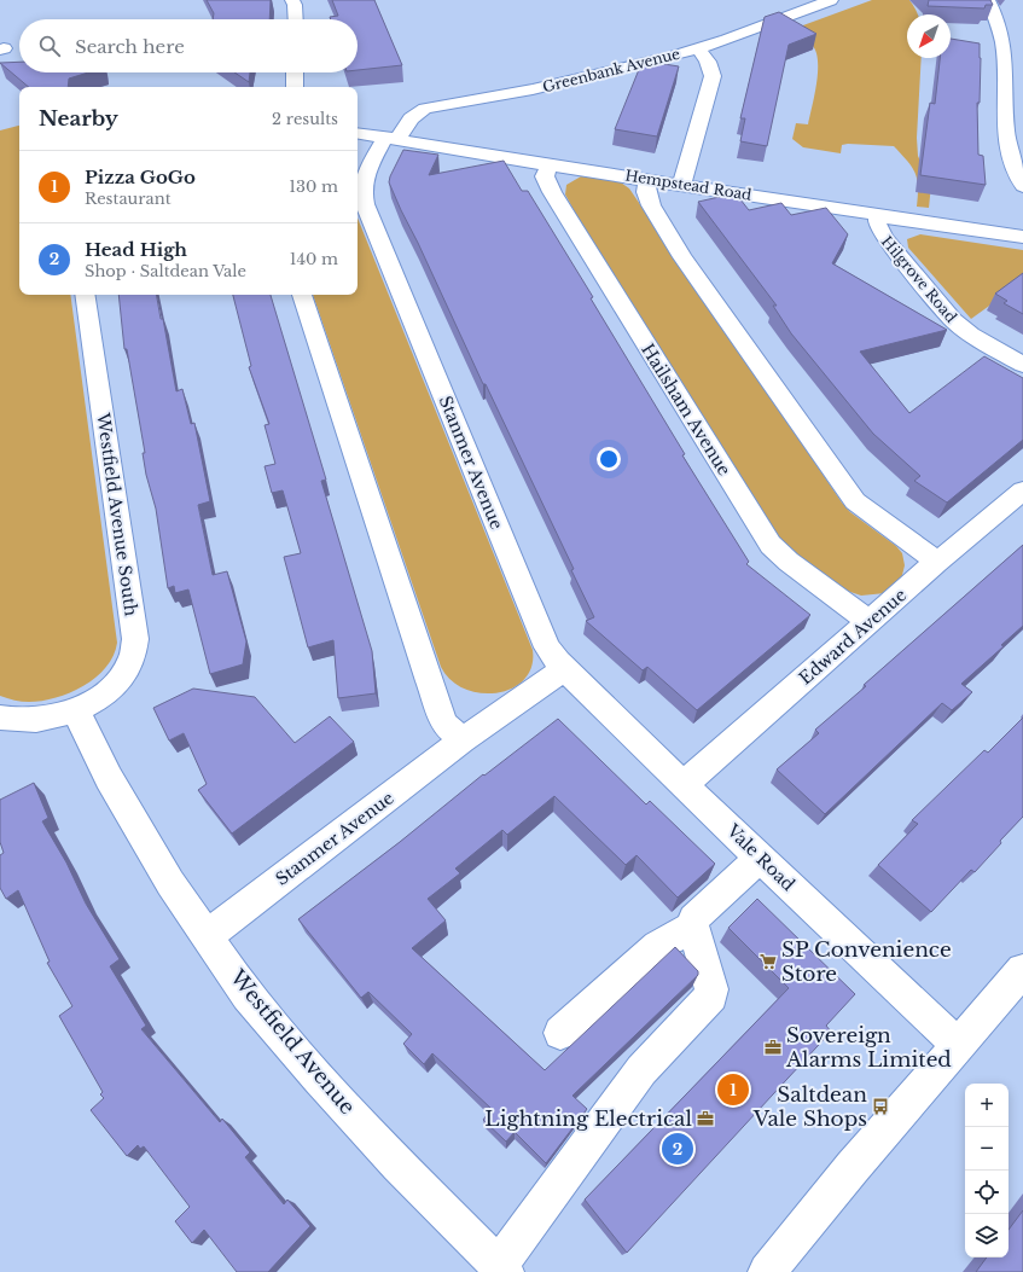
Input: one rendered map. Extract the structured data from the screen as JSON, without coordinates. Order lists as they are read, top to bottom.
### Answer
{
  "streets": {
    "street": [
      "Greenbank Avenue",
      "Hempstead Road",
      "Hilgrove Road",
      "Hailsham Avenue",
      "Stanmer Avenue",
      "Westfield Avenue South",
      "Edward Avenue",
      "Vale Road",
      "Westfield Avenue"
    ]
  },
  "crossings": [
    ["Greenbank Avenue", "Hempstead Road"],
    ["Greenbank Avenue", "Stanmer Avenue"],
    ["Hempstead Road", "Hilgrove Road"],
    ["Hempstead Road", "Hailsham Avenue"],
    ["Hempstead Road", "Stanmer Avenue"],
    ["Hailsham Avenue", "Edward Avenue"],
    ["Stanmer Avenue", "Vale Road"],
    ["Stanmer Avenue", "Westfield Avenue"],
    ["Westfield Avenue South", "Westfield Avenue"],
    ["Edward Avenue", "Vale Road"]
  ],
  "places": {
    "supermarket": ["SP Convenience Store"],
    "office": ["Sovereign Alarms Limited", "Lightning Electrical"],
    "bus stop": ["Saltdean Vale Shops"]
  },
  "north": "bottom left",
  "page": {
    "search": "Search here",
    "heading": ["Nearby", "2 results"],
    "list": [
      {
        "mark": "1",
        "name": "Pizza GoGo",
        "note": "Restaurant",
        "value": "130 m"
      },
      {
        "mark": "2",
        "name": "Head High",
        "note": "Shop · Saltdean Vale",
        "value": "140 m"
      }
    ],
    "pins": ["1", "2"],
    "map_buttons": ["+", "−"]
  }
}
